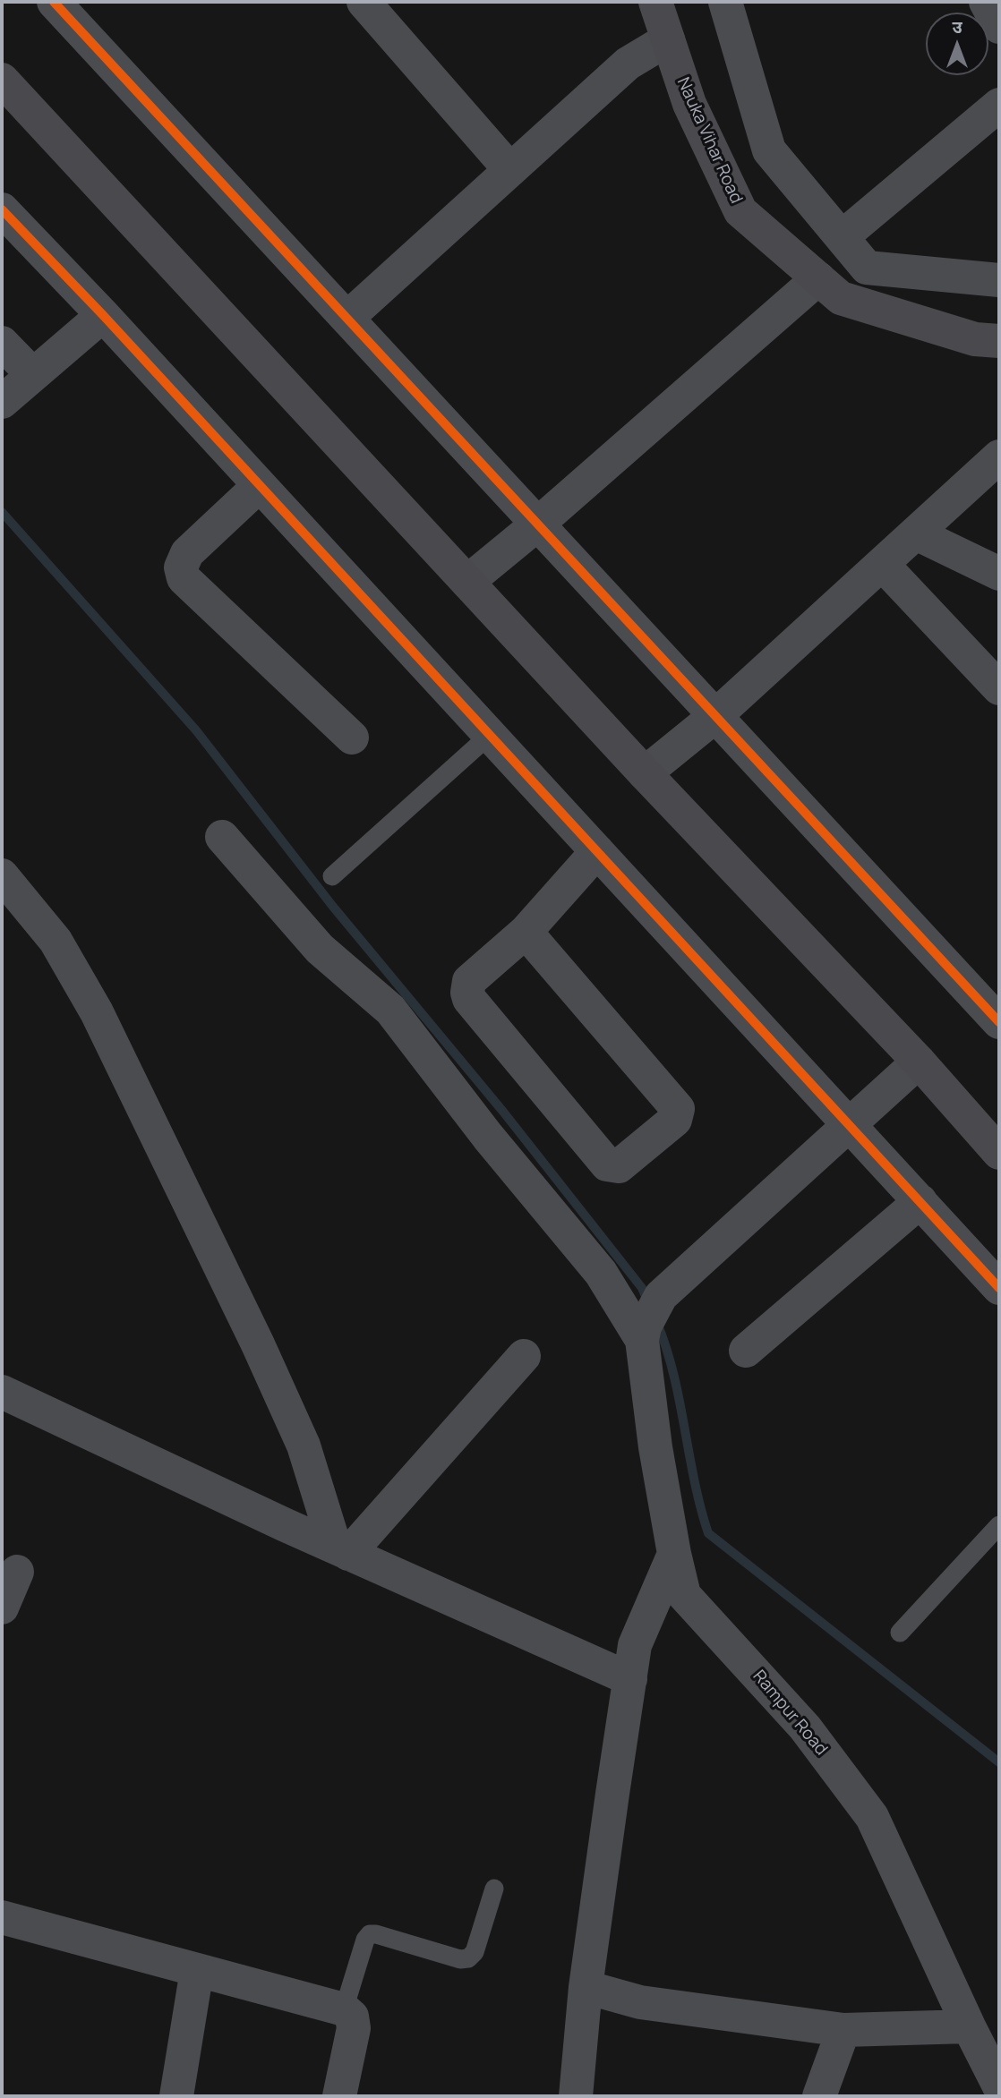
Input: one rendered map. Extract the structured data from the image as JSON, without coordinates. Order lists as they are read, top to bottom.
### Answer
{
  "streets": {
    "main road": ["Nauka Vihar Road"],
    "street": ["Rampur Road"]
  },
  "north": "top"
}
